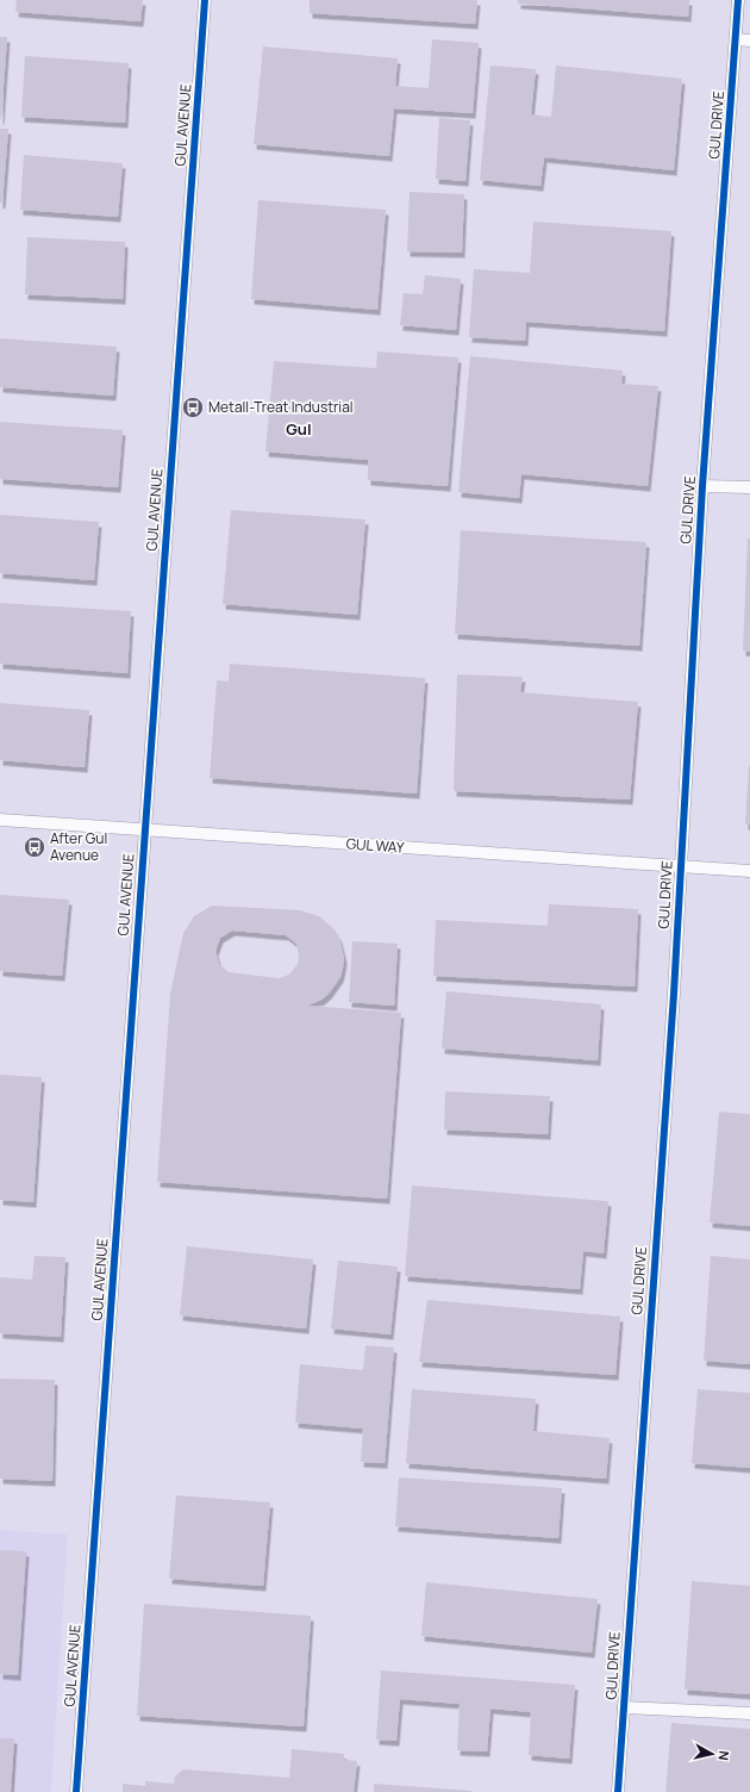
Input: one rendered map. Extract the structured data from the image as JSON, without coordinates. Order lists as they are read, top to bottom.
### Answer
{
  "streets": {
    "street": ["GUL AVENUE", "GUL DRIVE", "GUL WAY"]
  },
  "crossings": [
    ["GUL AVENUE", "GUL WAY"],
    ["GUL DRIVE", "GUL WAY"]
  ],
  "districts": ["Gul"],
  "places": {
    "bus stop": ["Metall-Treat Industrial", "After Gul Avenue"]
  },
  "north": "right"
}
